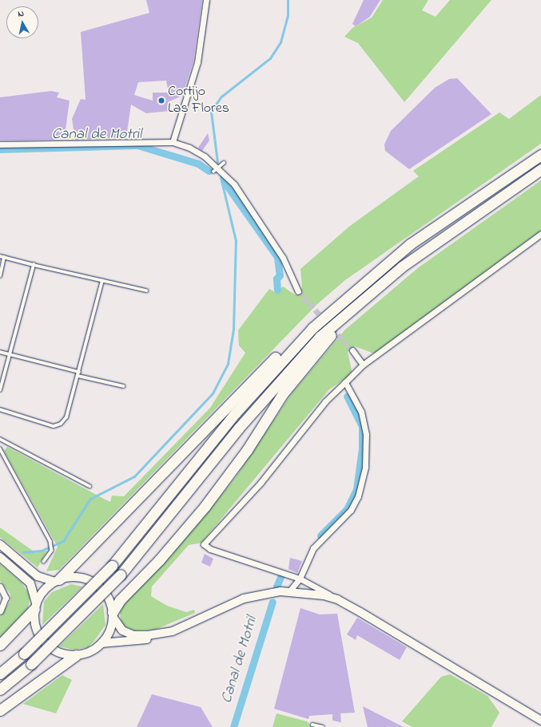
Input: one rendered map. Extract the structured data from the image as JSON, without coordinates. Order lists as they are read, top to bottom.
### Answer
{
  "water": ["Canal de Motril"],
  "places": ["Cortijo Las Flores"],
  "north": "top"
}
